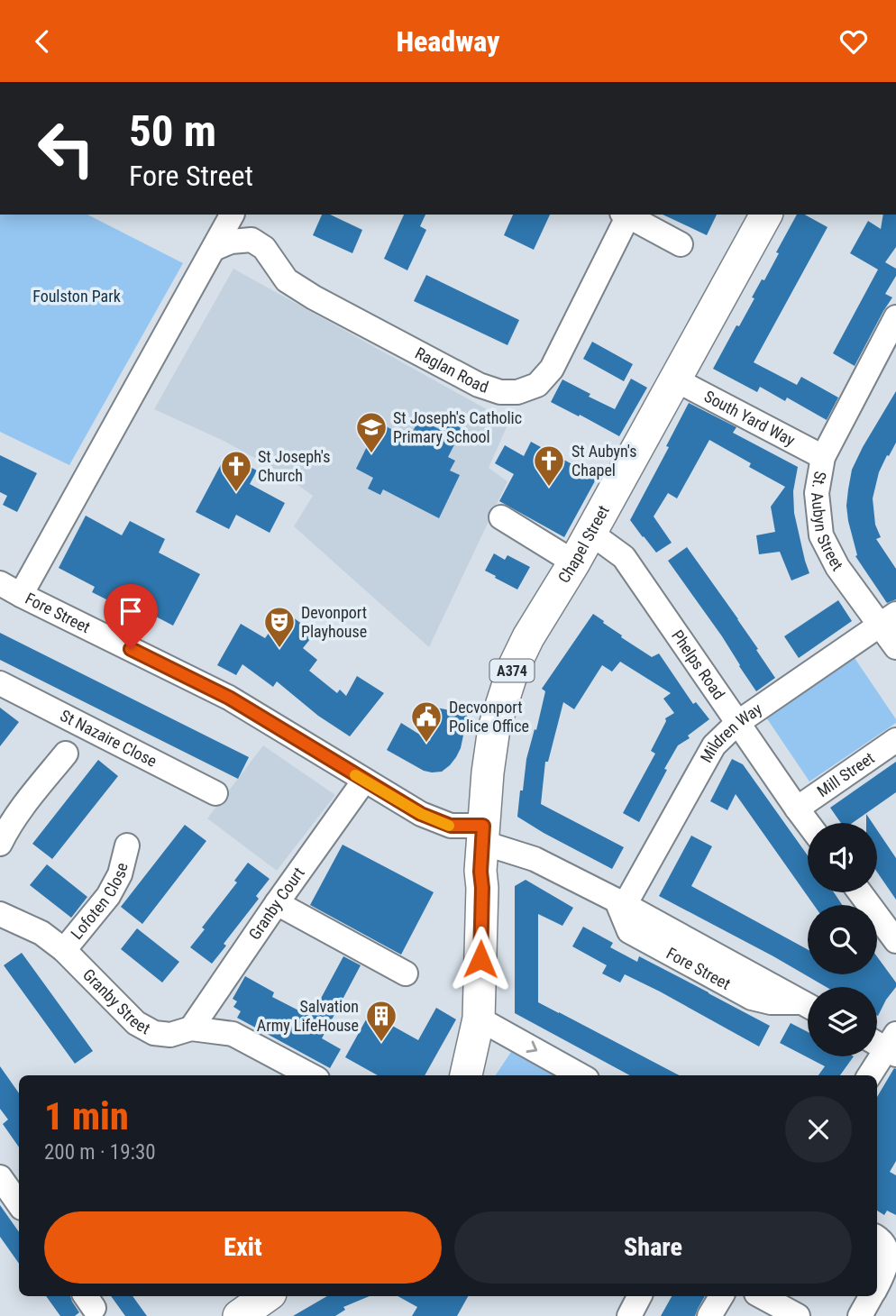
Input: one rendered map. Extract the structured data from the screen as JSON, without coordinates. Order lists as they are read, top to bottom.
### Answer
{
  "streets": {
    "main road": ["Chapel Street", "A374"],
    "street": [
      "Raglan Road",
      "South Yard Way",
      "St. Aubyn Street",
      "Fore Street",
      "Phelps Road",
      "Mildren Way",
      "St Nazaire Close",
      "Mill Street",
      "Lofoten Close",
      "Granby Court",
      "Granby Street"
    ]
  },
  "crossings": [
    ["South Yard Way", "St. Aubyn Street"],
    ["South Yard Way", "Chapel Street"],
    ["St. Aubyn Street", "Mildren Way"],
    ["Chapel Street", "Fore Street"],
    ["Chapel Street", "Phelps Road"],
    ["Chapel Street", "A374"],
    ["Fore Street", "A374"],
    ["Fore Street", "Mildren Way"],
    ["Fore Street", "Granby Court"],
    ["Phelps Road", "Mildren Way"],
    ["Phelps Road", "Mill Street"],
    ["Lofoten Close", "Granby Street"],
    ["Granby Court", "Granby Street"]
  ],
  "parks": ["Foulston Park"],
  "places": {
    "school or university": ["St Joseph's Catholic Primary School"],
    "church": ["St Aubyn's Chapel", "St Joseph's Church"],
    "theatre": ["Devonport Playhouse"],
    "public building": ["Decvonport Police Office"],
    "building": ["Salvation Army LifeHouse"]
  },
  "page": {
    "header": "Headway",
    "turn": ["50 m", "Fore Street"],
    "heading": ["1 min", "200 m · 19:30"],
    "buttons": ["Exit", "Share"]
  }
}
